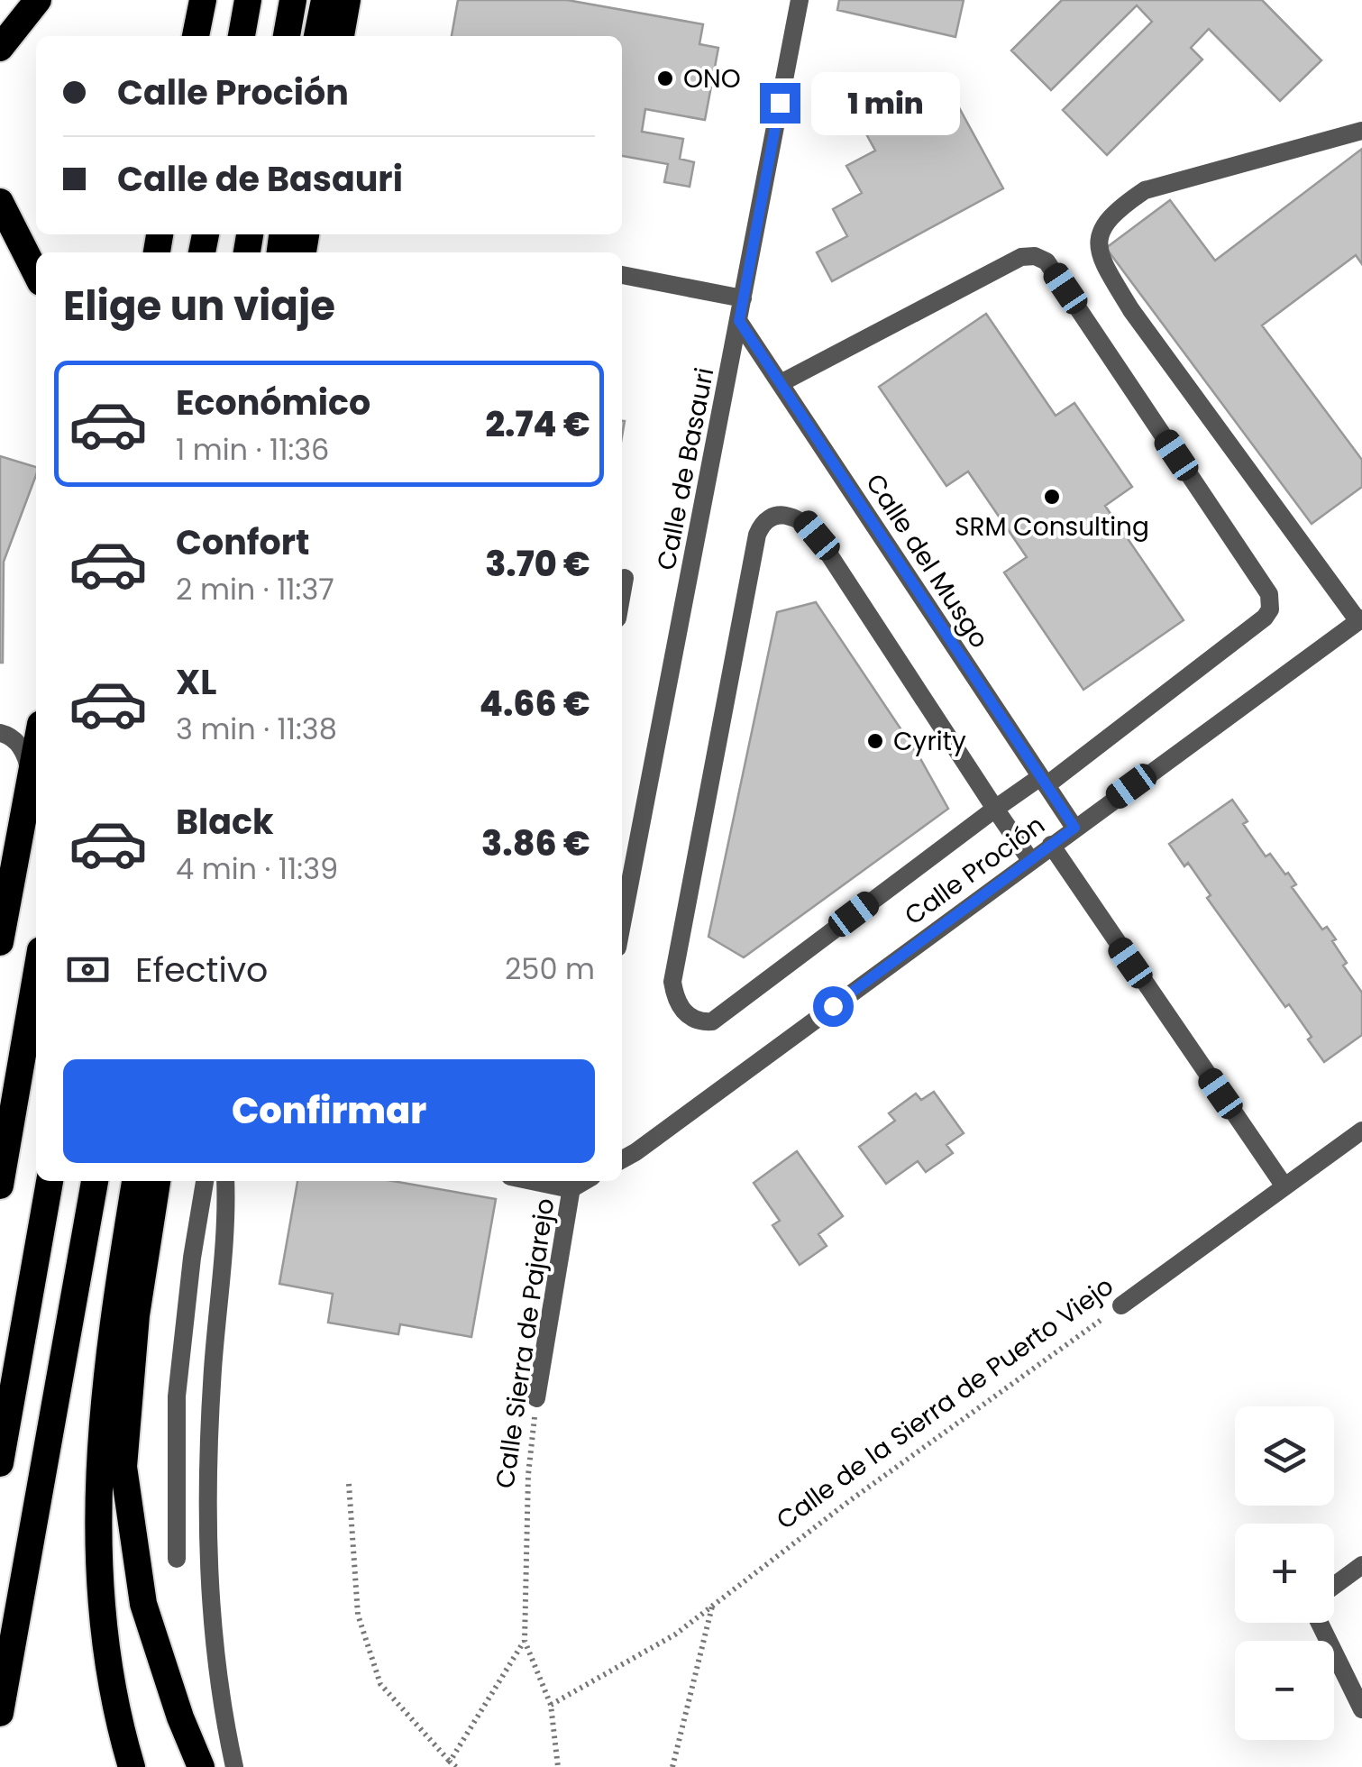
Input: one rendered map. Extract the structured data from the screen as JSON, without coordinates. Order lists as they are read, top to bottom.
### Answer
{
  "streets": {
    "street": [
      "Calle de Basauri",
      "Calle del Musgo",
      "Calle Proción",
      "Calle Sierra de Pajarejo",
      "Calle de la Sierra de Puerto Viejo"
    ]
  },
  "crossings": [
    ["Calle de Basauri", "Calle del Musgo"],
    ["Calle del Musgo", "Calle Proción"],
    ["Calle Sierra de Pajarejo", "Calle de la Sierra de Puerto Viejo"]
  ],
  "places": ["ONO", "SRM Consulting", "Cyrity"],
  "page": {
    "banner": ["Calle Proción", "Calle de Basauri"],
    "bubble": "1 min",
    "heading": "Elige un viaje",
    "list": [
      {
        "name": "Económico",
        "note": "1 min · 11:36",
        "value": "2.74 €"
      },
      {
        "name": "Confort",
        "note": "2 min · 11:37",
        "value": "3.70 €"
      },
      {
        "name": "XL",
        "note": "3 min · 11:38",
        "value": "4.66 €"
      },
      {
        "name": "Black",
        "note": "4 min · 11:39",
        "value": "3.86 €"
      }
    ],
    "pay": ["Efectivo", "250 m"],
    "buttons": "Confirmar",
    "map_buttons": ["+", "−"]
  }
}
